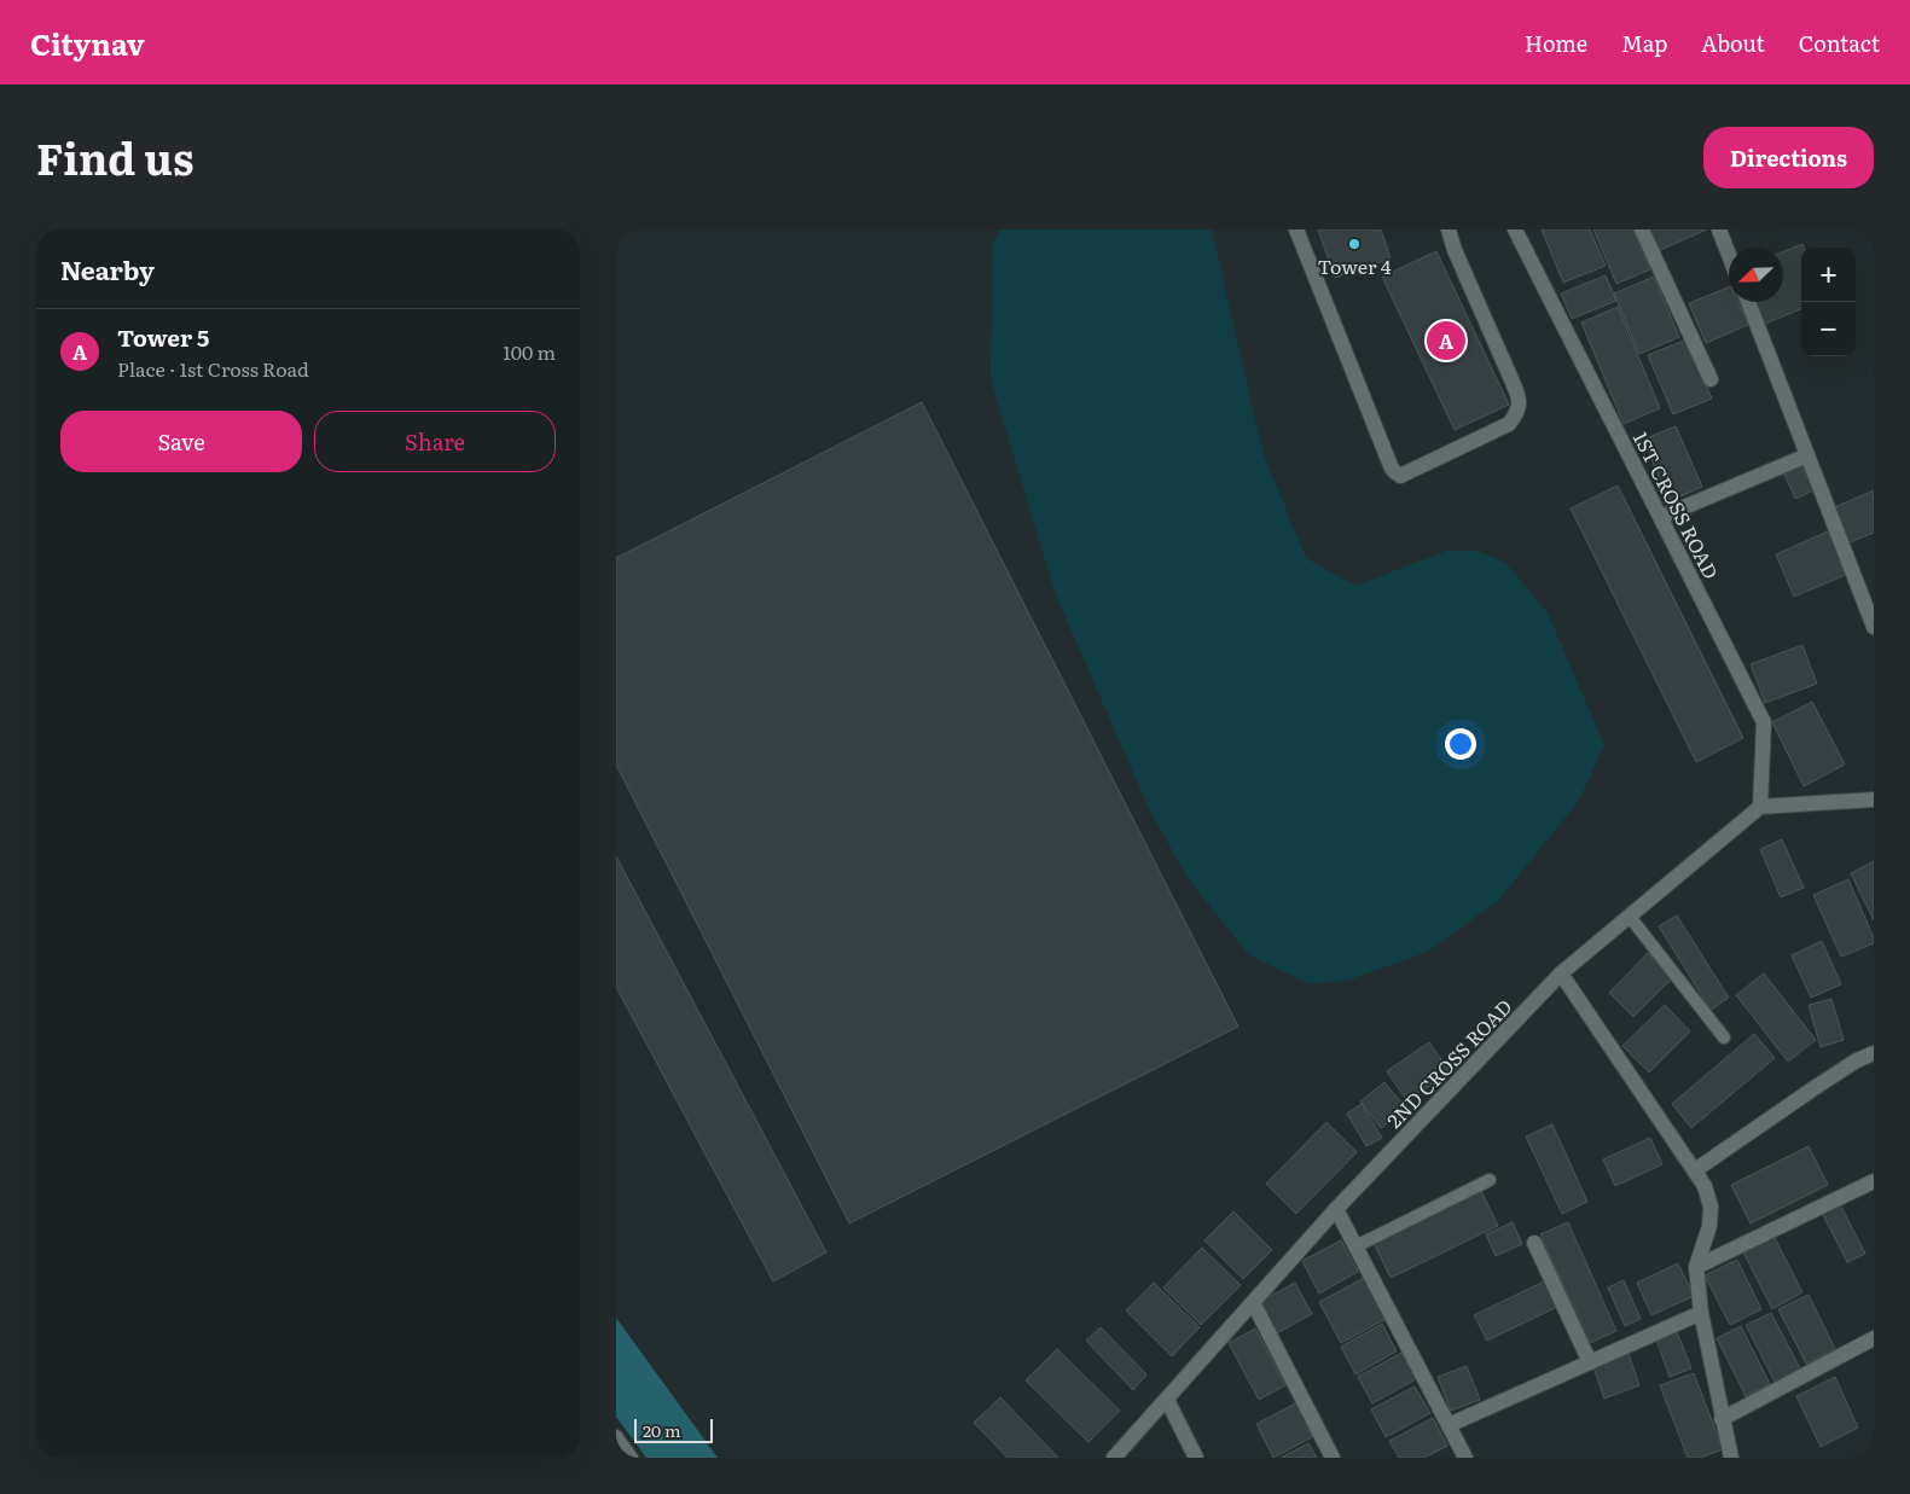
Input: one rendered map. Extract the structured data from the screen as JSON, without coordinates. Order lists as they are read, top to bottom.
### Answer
{
  "streets": {
    "street": ["1ST CROSS ROAD", "2ND CROSS ROAD"]
  },
  "crossings": [
    ["1ST CROSS ROAD", "2ND CROSS ROAD"]
  ],
  "places": ["Tower 4"],
  "scale_bar": "20 m",
  "north": "bottom left",
  "page": {
    "header": "Citynav",
    "nav": [
      "Home",
      "Map",
      "About",
      "Contact"
    ],
    "title": "Find us",
    "buttons": [
      "Directions",
      ["Save", "Share"]
    ],
    "heading": "Nearby",
    "map_buttons": ["+", "−"],
    "list": [
      {
        "mark": "A",
        "name": "Tower 5",
        "note": "Place · 1st Cross Road",
        "value": "100 m"
      }
    ],
    "pins": "A",
    "scale": "20 m"
  }
}
